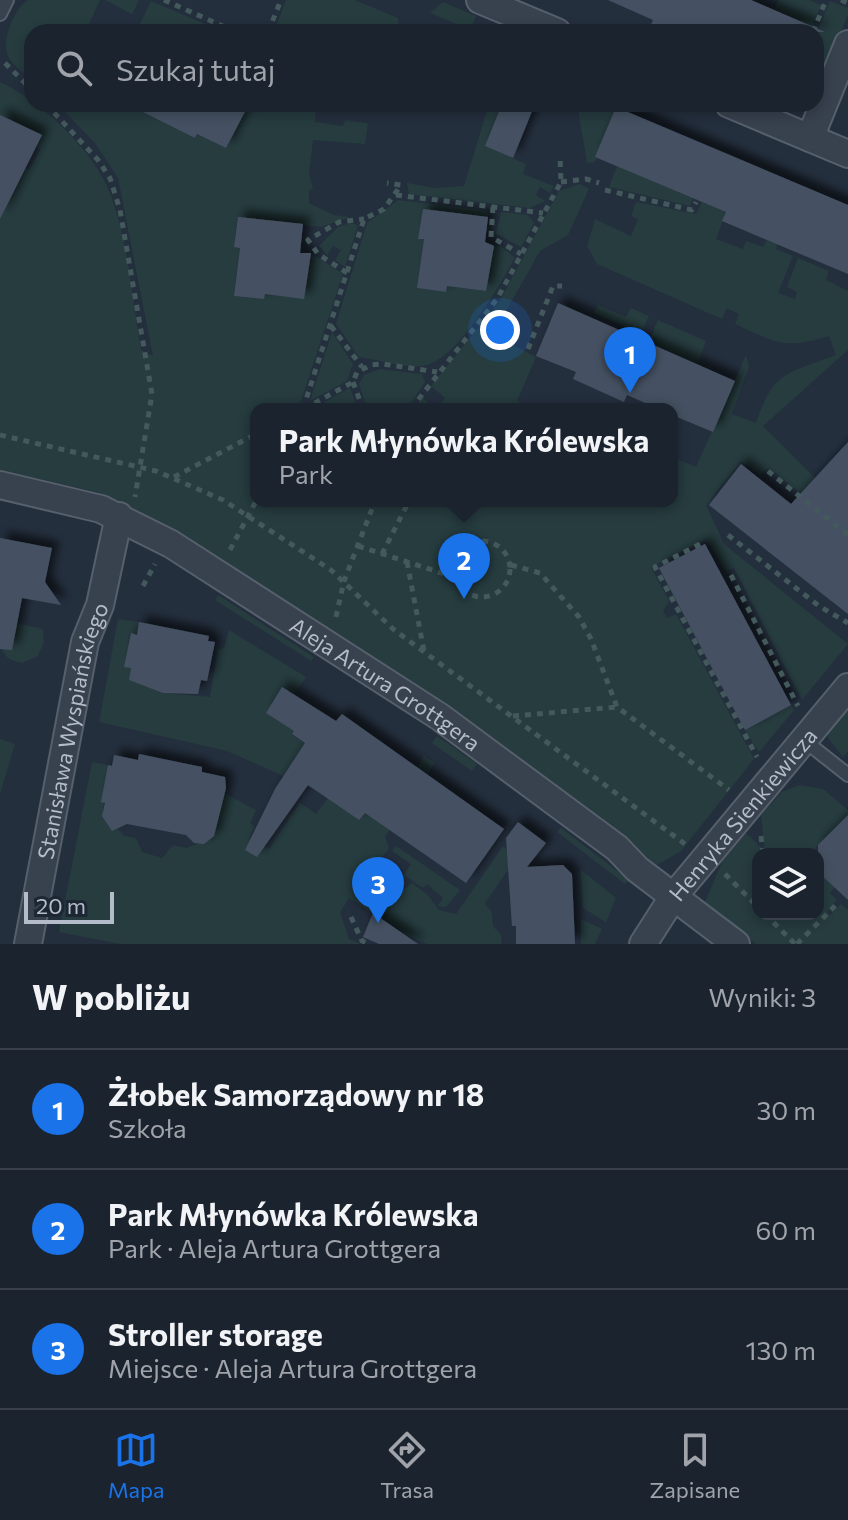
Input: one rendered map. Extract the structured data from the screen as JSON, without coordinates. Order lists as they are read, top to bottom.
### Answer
{
  "streets": {
    "street": ["Aleja Artura Grottgera", "Stanisława Wyspiańskiego", "Henryka Sienkiewicza"]
  },
  "crossings": [
    ["Aleja Artura Grottgera", "Stanisława Wyspiańskiego"],
    ["Aleja Artura Grottgera", "Henryka Sienkiewicza"]
  ],
  "scale_bar": "20 m",
  "page": {
    "search": "Szukaj tutaj",
    "pins": ["1", "2", "3"],
    "popup": ["Park Młynówka Królewska", "Park"],
    "scale": "20 m",
    "heading": ["W pobliżu", "Wyniki: 3"],
    "list": [
      {
        "mark": "1",
        "name": "Żłobek Samorządowy nr 18",
        "note": "Szkoła",
        "value": "30 m"
      },
      {
        "mark": "2",
        "name": "Park Młynówka Królewska",
        "note": "Park · Aleja Artura Grottgera",
        "value": "60 m"
      },
      {
        "mark": "3",
        "name": "Stroller storage",
        "note": "Miejsce · Aleja Artura Grottgera",
        "value": "130 m"
      }
    ],
    "nav": ["Mapa", "Trasa", "Zapisane"]
  }
}
